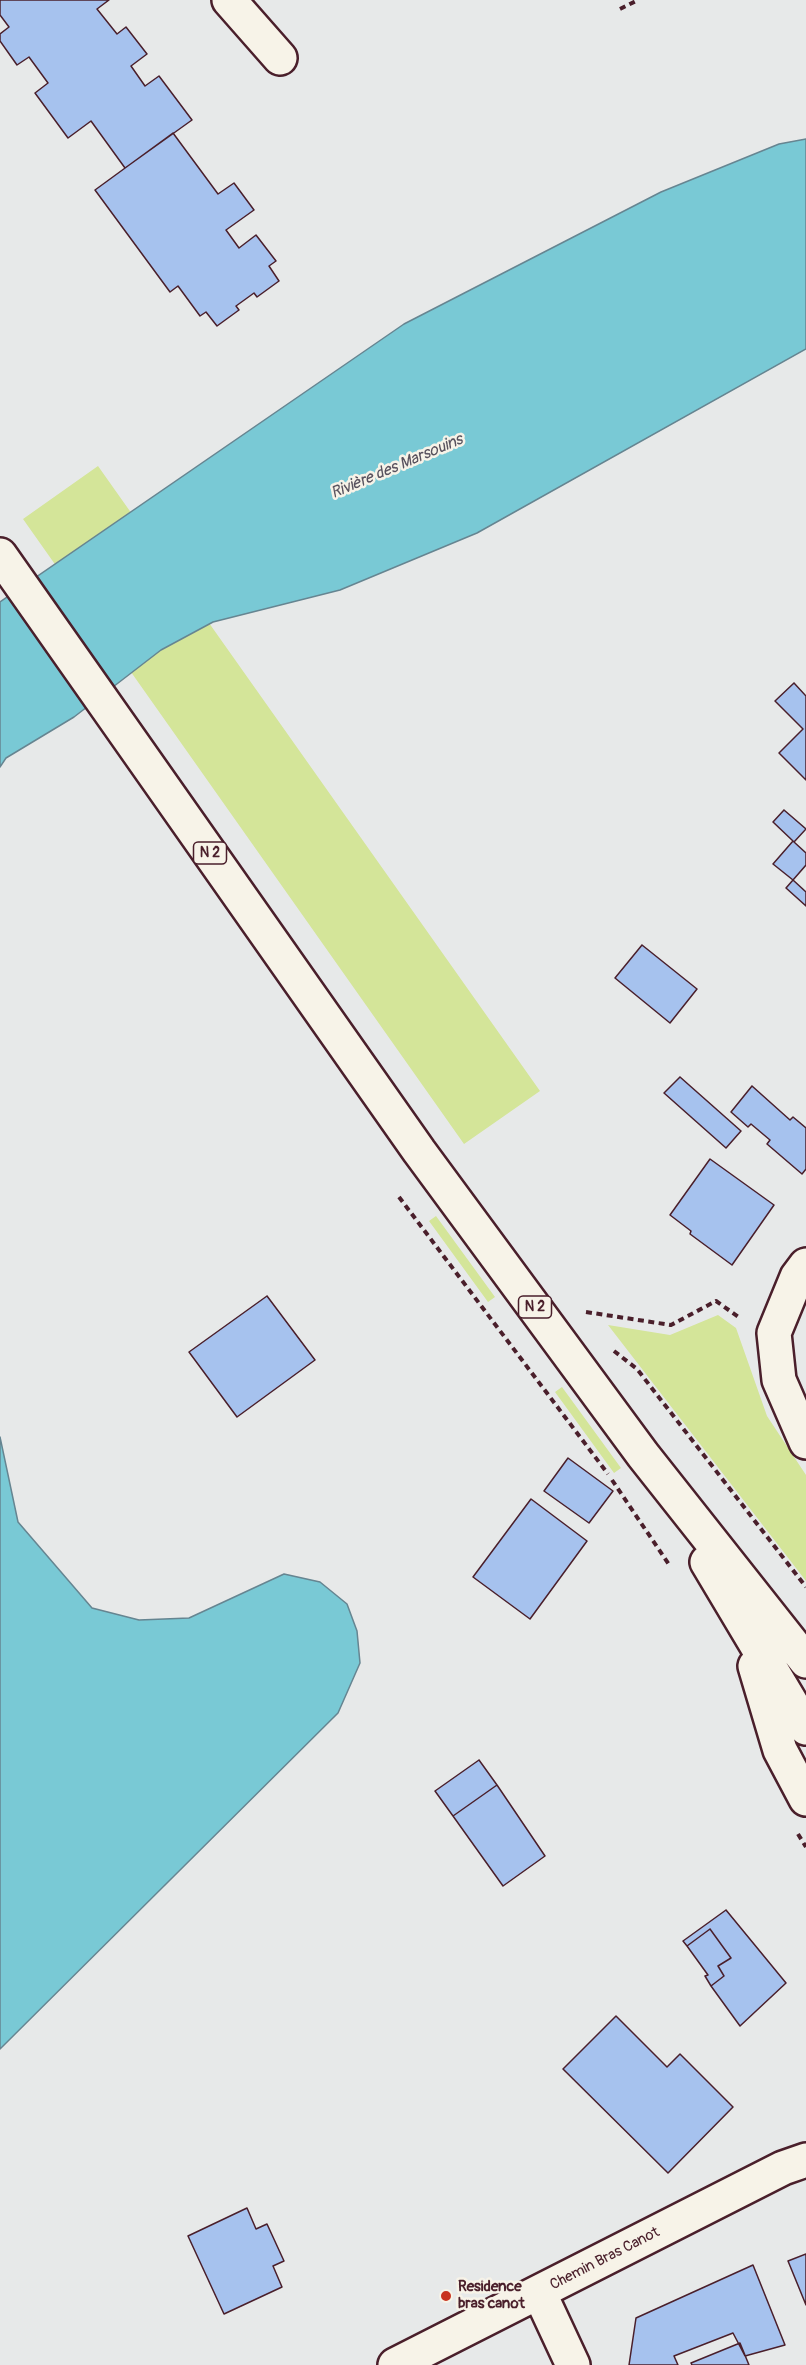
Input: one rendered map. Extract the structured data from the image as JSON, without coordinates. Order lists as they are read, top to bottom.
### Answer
{
  "streets": {
    "main road": ["N 2", "Chemin Bras Canot"]
  },
  "water": ["Rivière des Marsouins"],
  "places": ["Residence bras canot"]
}
